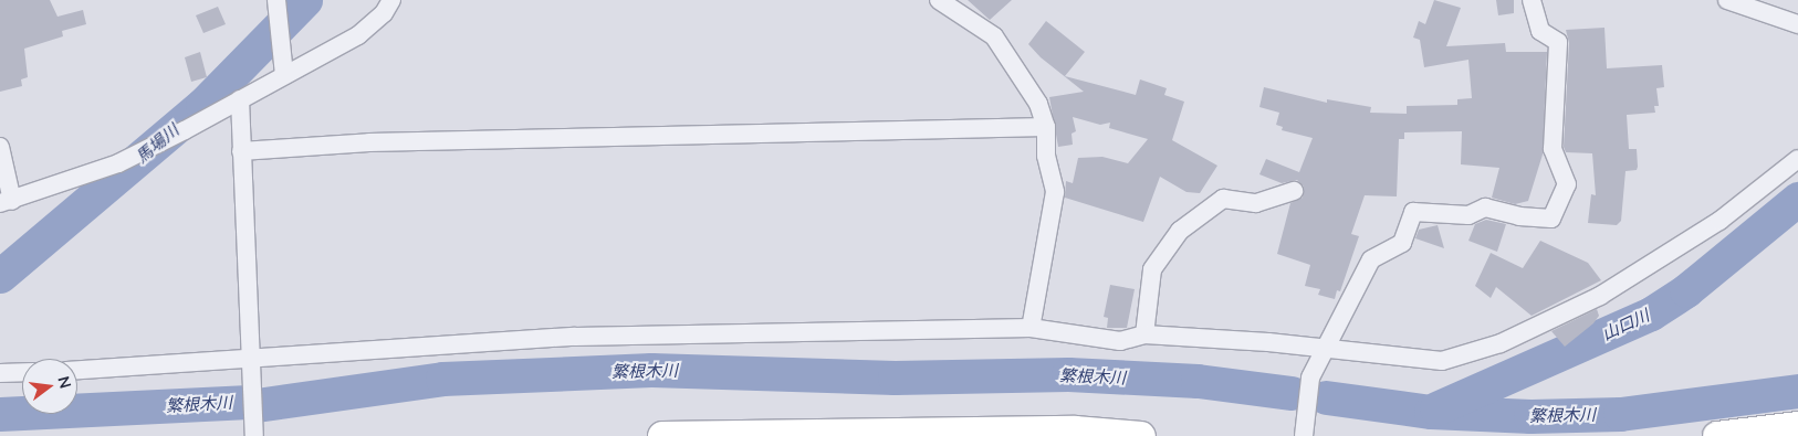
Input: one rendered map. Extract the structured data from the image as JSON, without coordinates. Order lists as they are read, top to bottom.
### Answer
{
  "water": ["馬場川", "山口川", "繁根木川"],
  "north": "right"
}
